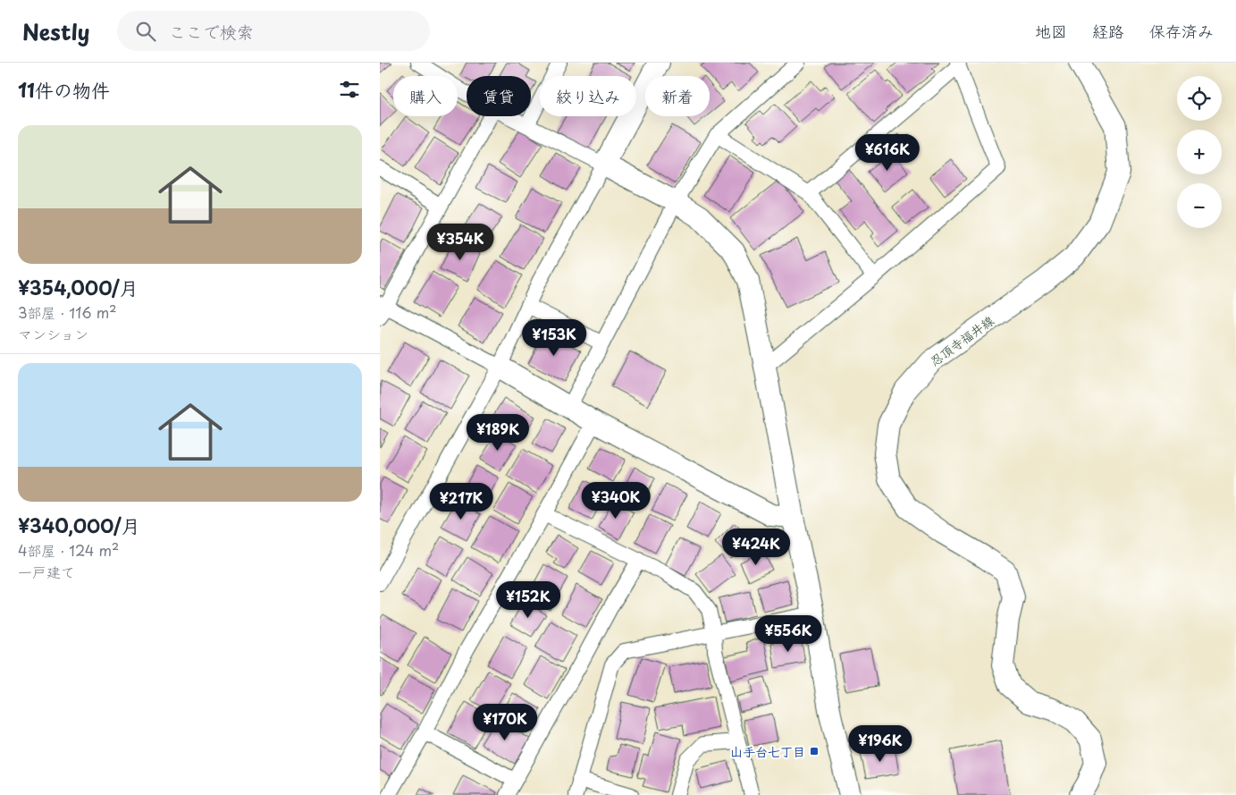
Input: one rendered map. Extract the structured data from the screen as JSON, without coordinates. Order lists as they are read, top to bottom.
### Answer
{
  "streets": {
    "street": ["忍頂寺福井線"]
  },
  "places": {
    "transit": ["山手台七丁目"]
  },
  "page": {
    "header": "Nestly",
    "search": "ここで検索",
    "nav": ["地図", "経路", "保存済み"],
    "heading": "11件の物件",
    "map_buttons": ["+", "−"],
    "chip": [
      "購入",
      "賃貸",
      "絞り込み",
      "新着"
    ],
    "list": [
      {
        "name": "¥354,000/月",
        "note": "3部屋 · 116 m² · マンション"
      },
      {
        "name": "¥340,000/月",
        "note": "4部屋 · 124 m² · 一戸建て"
      }
    ],
    "price": [
      "¥616K",
      "¥354K",
      "¥153K",
      "¥189K",
      "¥340K",
      "¥217K",
      "¥424K",
      "¥152K",
      "¥556K",
      "¥170K",
      "¥196K"
    ]
  }
}
